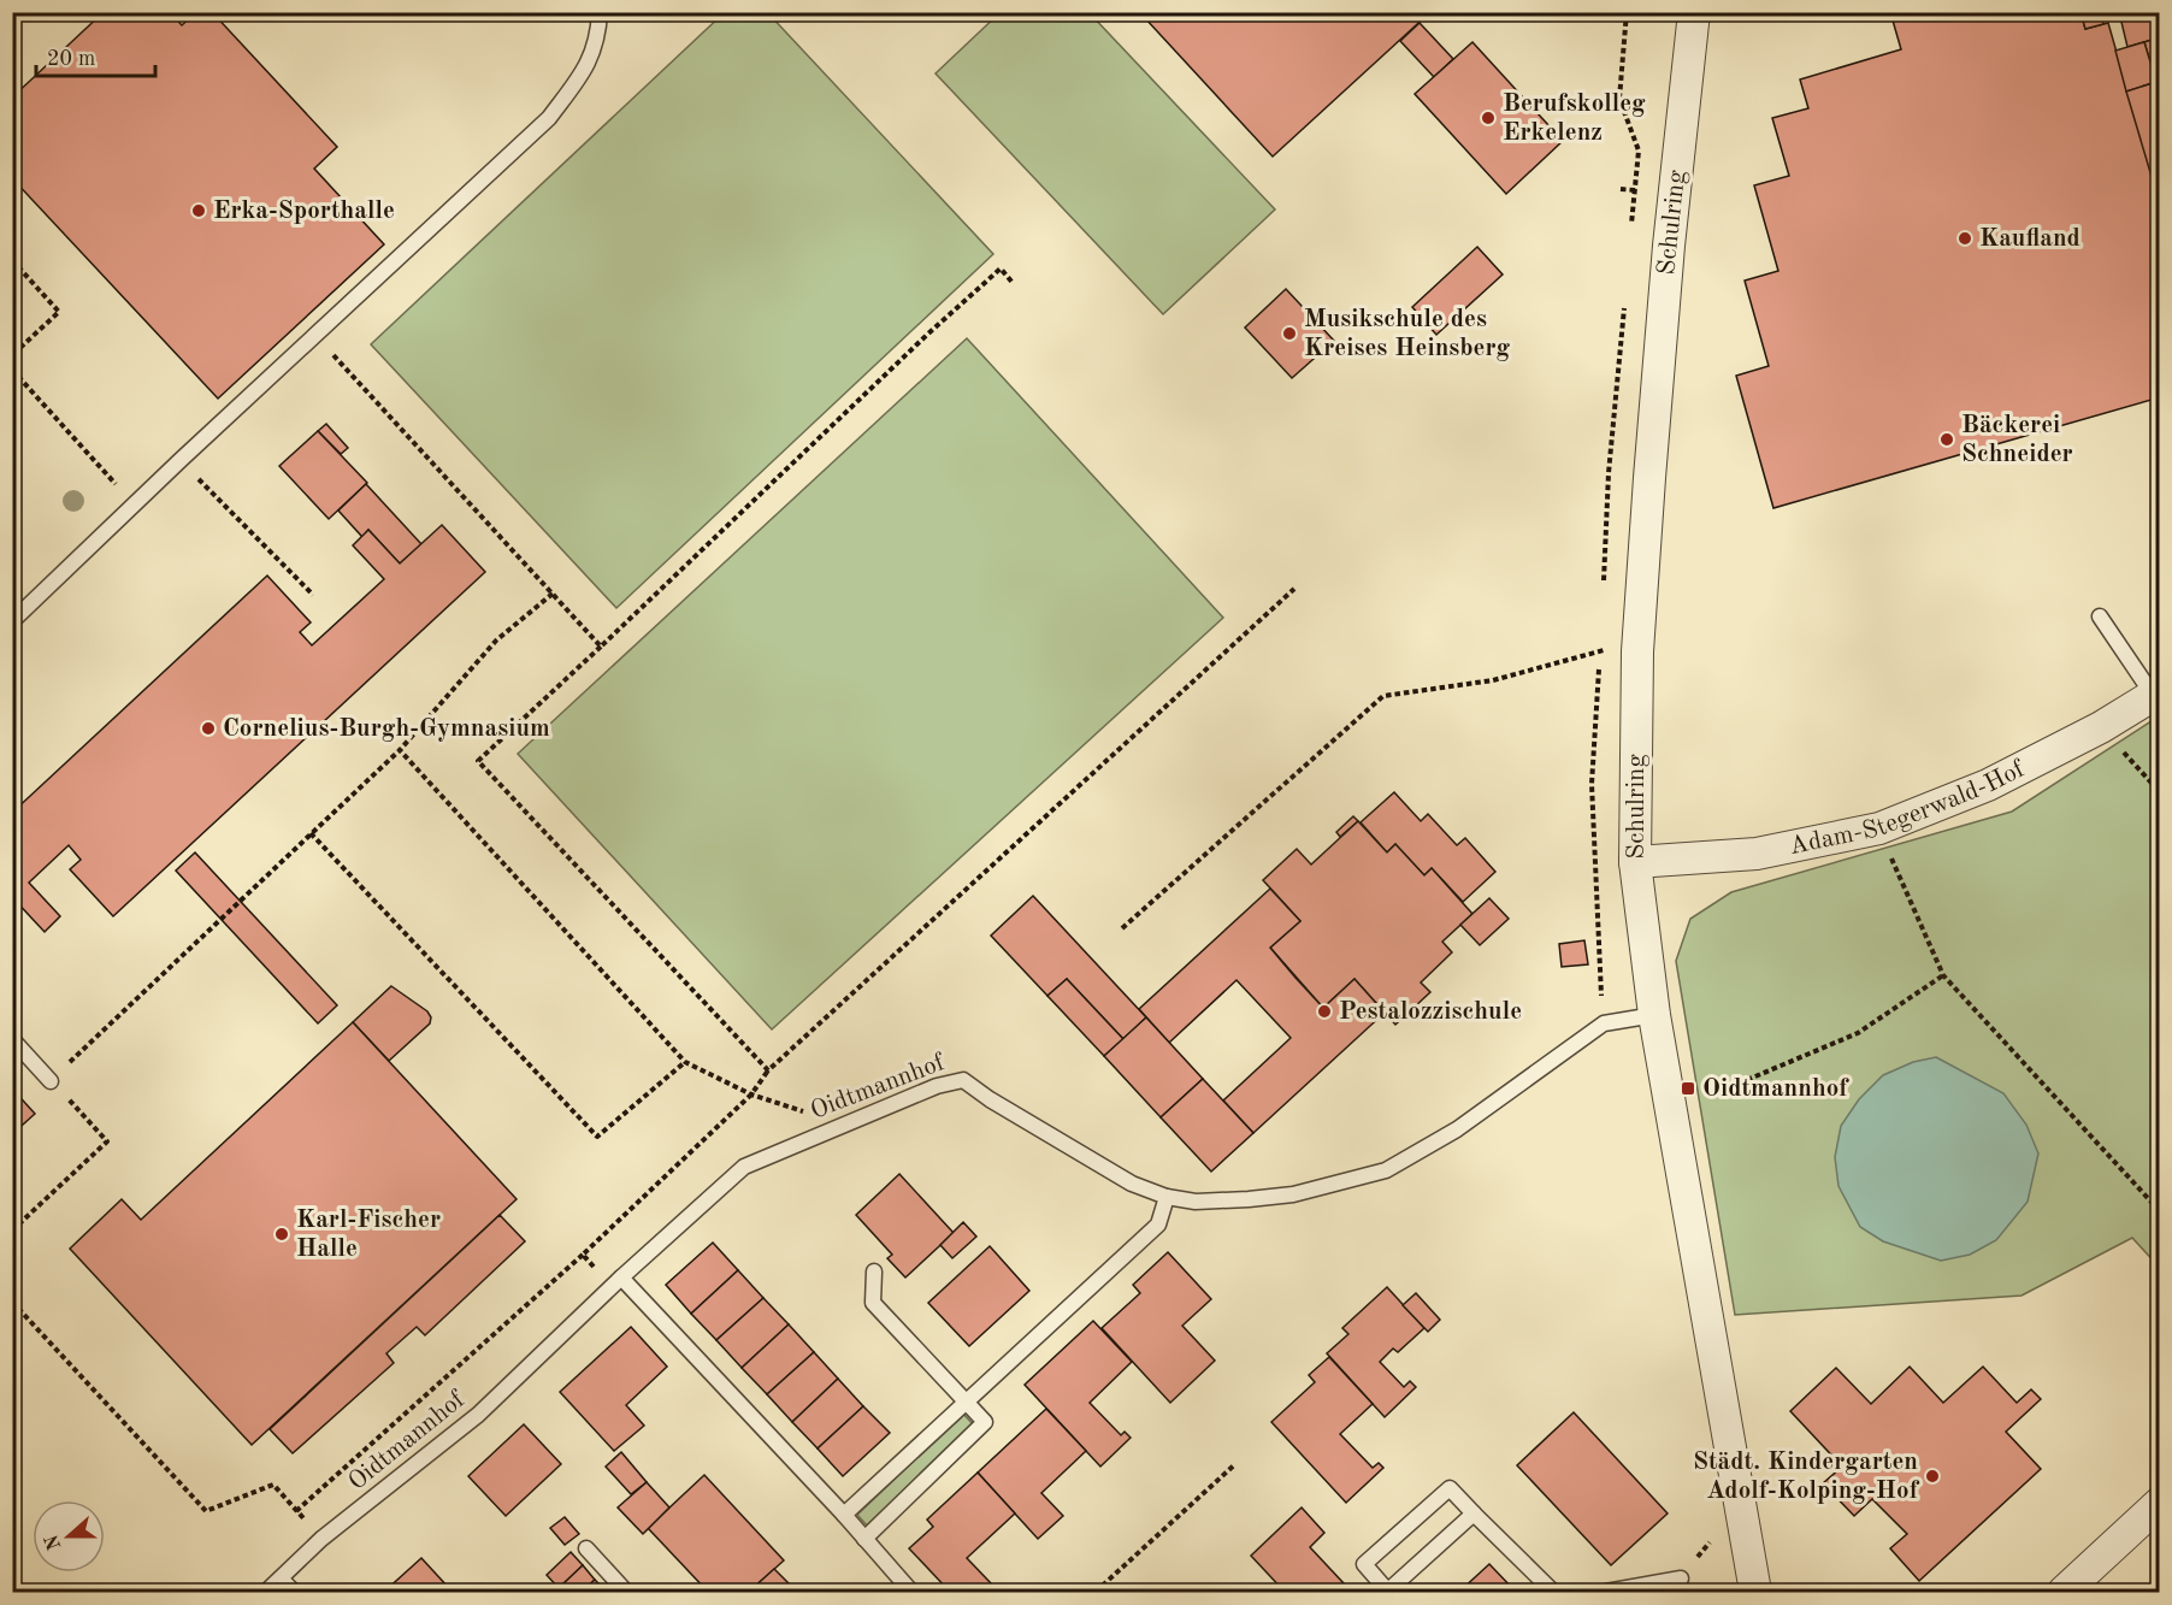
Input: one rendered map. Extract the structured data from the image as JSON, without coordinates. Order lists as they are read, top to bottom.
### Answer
{
  "streets": {
    "street": ["Schulring", "Adam-Stegerwald-Hof"],
    "lane": ["Oidtmannhof"]
  },
  "crossings": [
    ["Schulring", "Adam-Stegerwald-Hof"],
    ["Schulring", "Oidtmannhof"]
  ],
  "places": {
    "other": [
      "Berufskolleg Erkelenz",
      "Erka-Sporthalle",
      "Kaufland",
      "Musikschule des Kreises Heinsberg",
      "Bäckerei Schneider",
      "Cornelius-Burgh-Gymnasium",
      "Pestalozzischule",
      "Karl-Fischer Halle",
      "Städt. Kindergarten Adolf-Kolping-Hof"
    ],
    "transit": ["Oidtmannhof"]
  },
  "scale_bar": "20 m",
  "north": "left"
}
